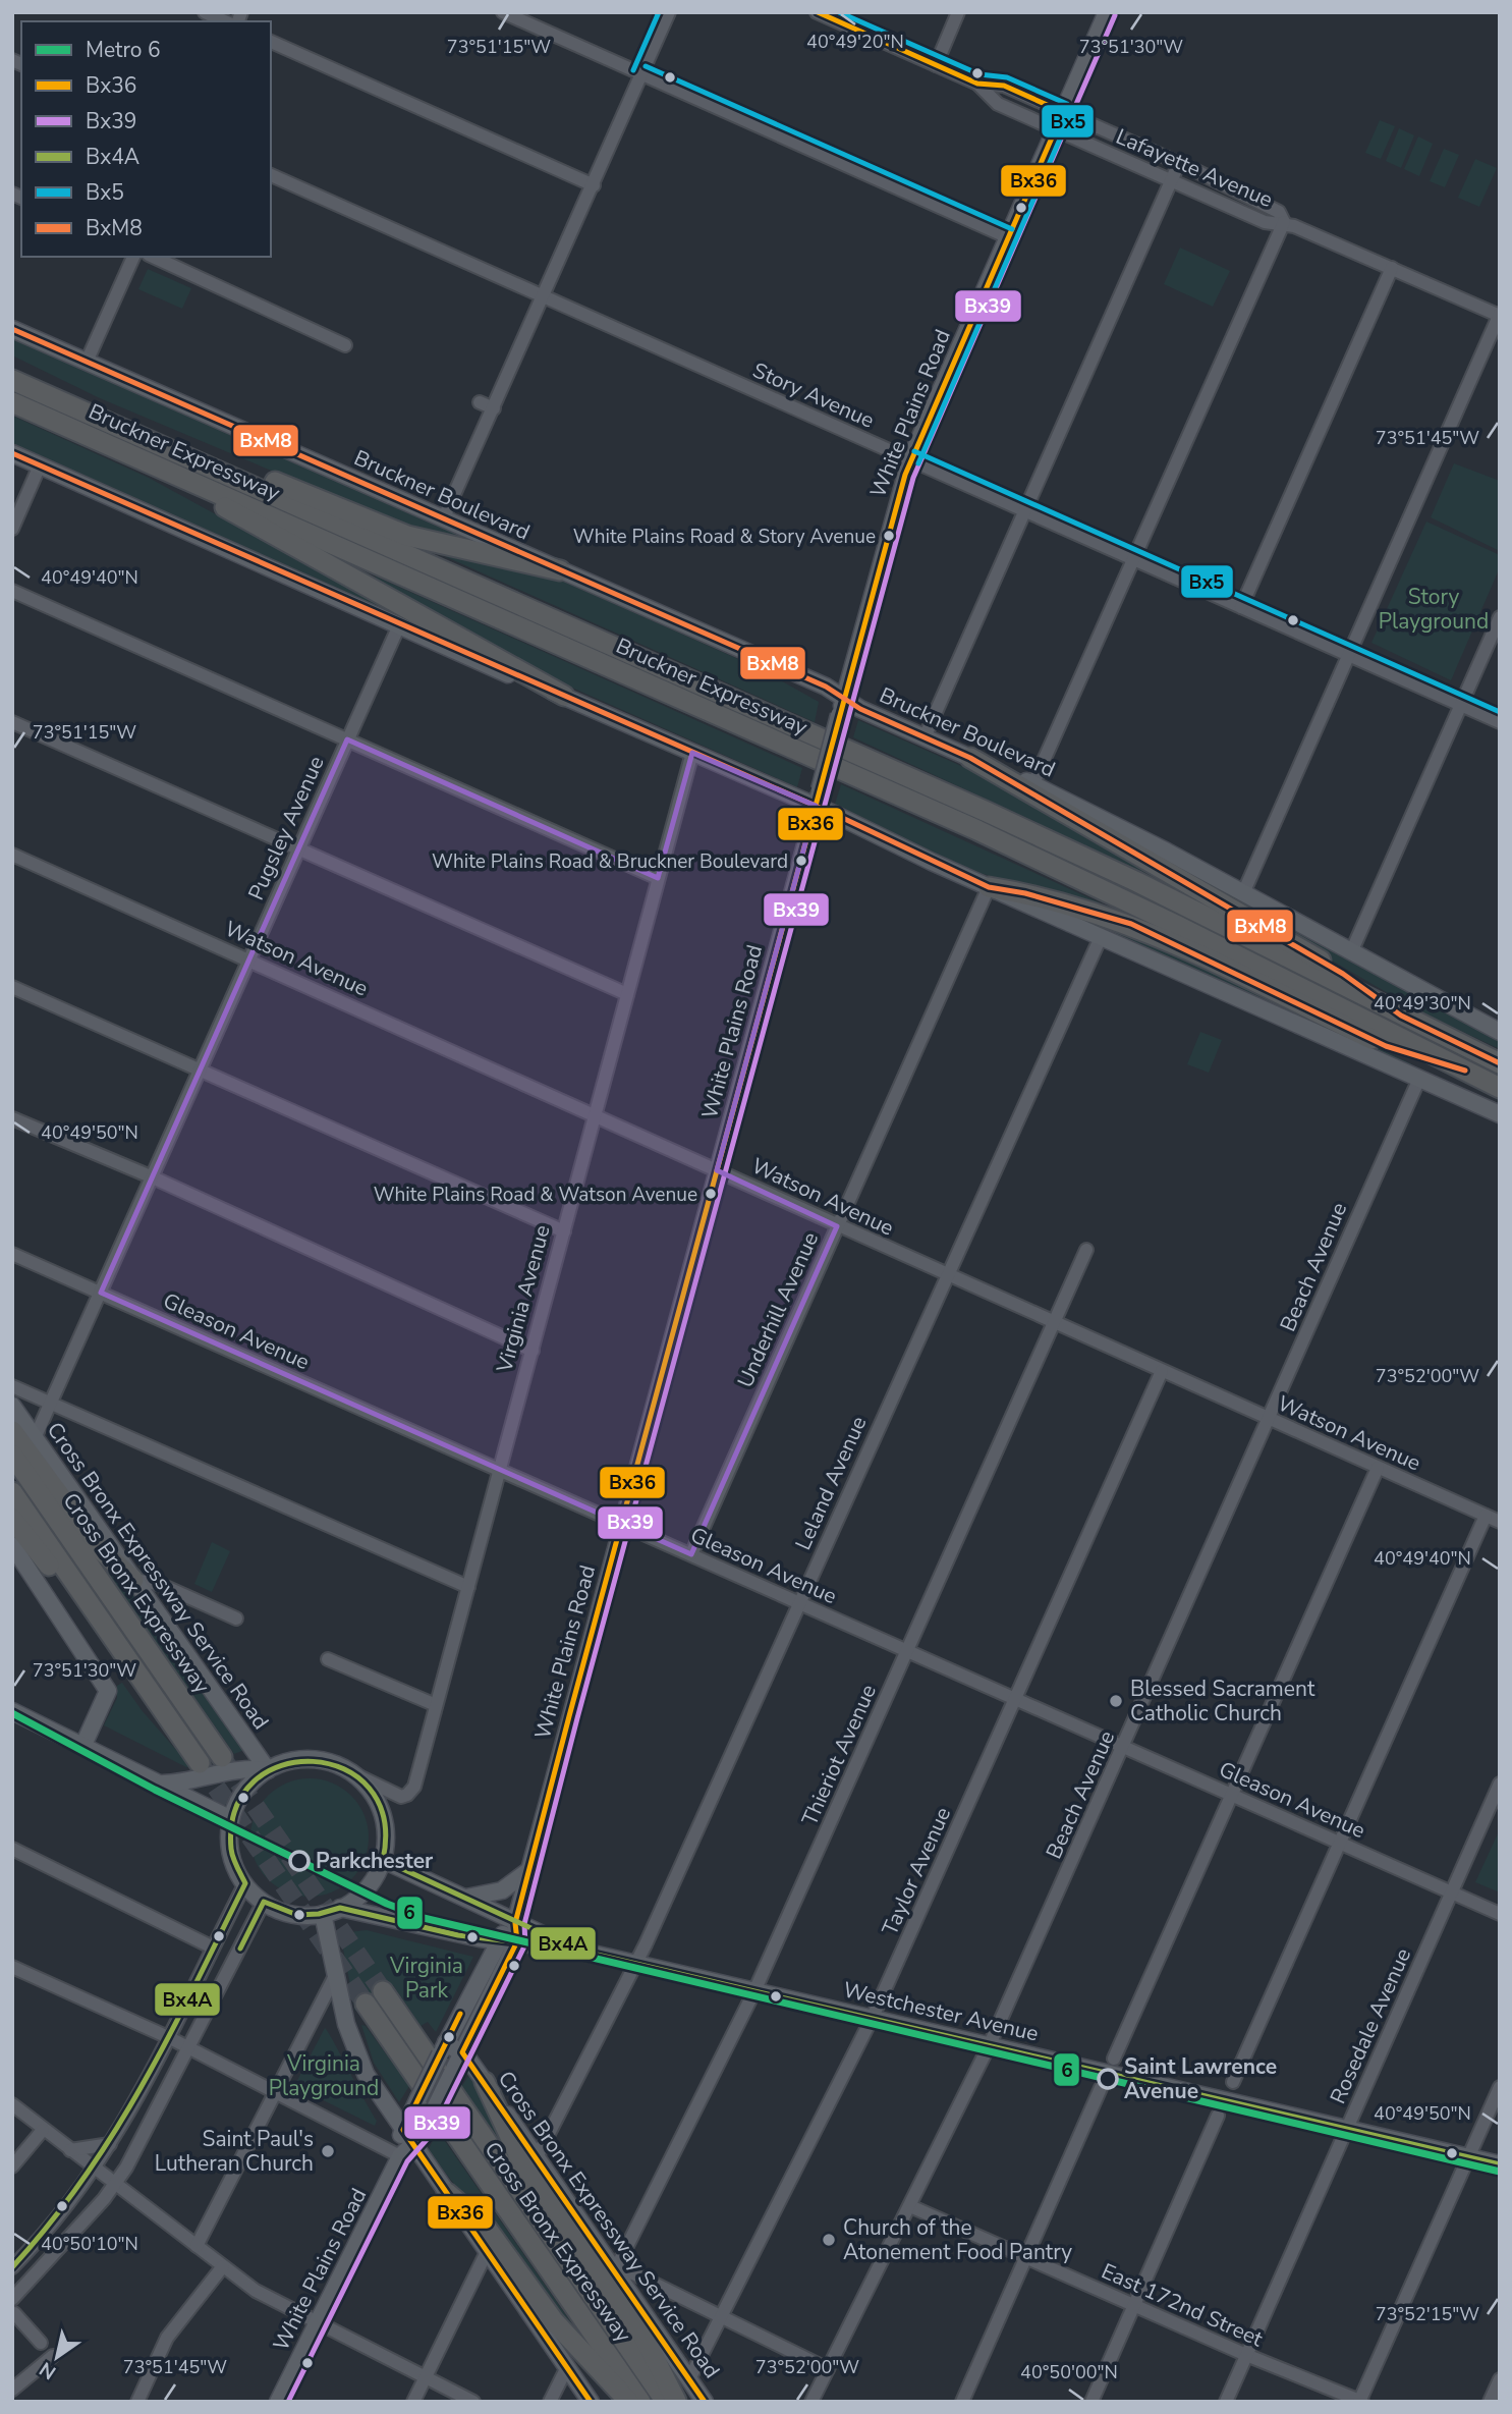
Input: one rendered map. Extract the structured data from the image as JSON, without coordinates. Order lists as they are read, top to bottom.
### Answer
{
  "streets": {
    "highway": ["Bruckner Expressway", "Cross Bronx Expressway"],
    "main road": [
      "White Plains Road",
      "Bruckner Boulevard",
      "Cross Bronx Expressway Service Road",
      "Westchester Avenue"
    ],
    "street": [
      "Lafayette Avenue",
      "Story Avenue",
      "Pugsley Avenue",
      "Watson Avenue",
      "Beach Avenue",
      "Virginia Avenue",
      "Underhill Avenue",
      "Gleason Avenue",
      "Leland Avenue",
      "Thieriot Avenue",
      "Taylor Avenue",
      "Rosedale Avenue",
      "East 172nd Street"
    ]
  },
  "crossings": [
    ["Lafayette Avenue", "White Plains Road"],
    ["Story Avenue", "White Plains Road"],
    ["White Plains Road", "Bruckner Boulevard"],
    ["White Plains Road", "Watson Avenue"],
    ["White Plains Road", "Gleason Avenue"],
    ["White Plains Road", "Cross Bronx Expressway Service Road"],
    ["White Plains Road", "Westchester Avenue"],
    ["Pugsley Avenue", "Watson Avenue"],
    ["Pugsley Avenue", "Gleason Avenue"],
    ["Pugsley Avenue", "Cross Bronx Expressway Service Road"],
    ["Watson Avenue", "Beach Avenue"],
    ["Watson Avenue", "Virginia Avenue"],
    ["Watson Avenue", "Underhill Avenue"],
    ["Watson Avenue", "Leland Avenue"],
    ["Watson Avenue", "Thieriot Avenue"],
    ["Watson Avenue", "Taylor Avenue"],
    ["Beach Avenue", "Gleason Avenue"],
    ["Beach Avenue", "Westchester Avenue"],
    ["Beach Avenue", "East 172nd Street"],
    ["Virginia Avenue", "Gleason Avenue"],
    ["Virginia Avenue", "Cross Bronx Expressway Service Road"],
    ["Virginia Avenue", "Westchester Avenue"],
    ["Underhill Avenue", "Gleason Avenue"],
    ["Gleason Avenue", "Leland Avenue"],
    ["Gleason Avenue", "Thieriot Avenue"],
    ["Gleason Avenue", "Taylor Avenue"],
    ["Gleason Avenue", "Rosedale Avenue"],
    ["Leland Avenue", "Cross Bronx Expressway Service Road"],
    ["Leland Avenue", "Westchester Avenue"],
    ["Cross Bronx Expressway Service Road", "Thieriot Avenue"],
    ["Cross Bronx Expressway Service Road", "Taylor Avenue"],
    ["Cross Bronx Expressway Service Road", "Westchester Avenue"],
    ["Thieriot Avenue", "Westchester Avenue"],
    ["Taylor Avenue", "Westchester Avenue"],
    ["Westchester Avenue", "Rosedale Avenue"],
    ["Rosedale Avenue", "East 172nd Street"]
  ],
  "parks": ["Story Playground", "Virginia Park", "Virginia Playground"],
  "places": [
    "White Plains Road & Story Avenue",
    "White Plains Road & Bruckner Boulevard",
    "White Plains Road & Watson Avenue",
    "Blessed Sacrament Catholic Church",
    "Parkchester",
    "Saint Lawrence Avenue",
    "Saint Paul's Lutheran Church",
    "Church of the Atonement Food Pantry"
  ],
  "lines": [
    "transit line Bx36",
    "transit line Bx5",
    "transit line Bx39",
    "transit line BxM8",
    "metro line 6",
    "transit line Bx4A"
  ],
  "legend": [
    "Metro 6",
    "Bx36",
    "Bx39",
    "Bx4A",
    "Bx5",
    "BxM8"
  ],
  "north": "bottom left",
  "coordinates": [
    "40°49'20\"N",
    "73°51'15\"W",
    "73°51'30\"W",
    "73°51'45\"W",
    "40°49'40\"N",
    "40°49'30\"N",
    "40°49'50\"N",
    "73°52'00\"W",
    "40°50'10\"N",
    "73°52'15\"W",
    "40°50'00\"N"
  ]
}
